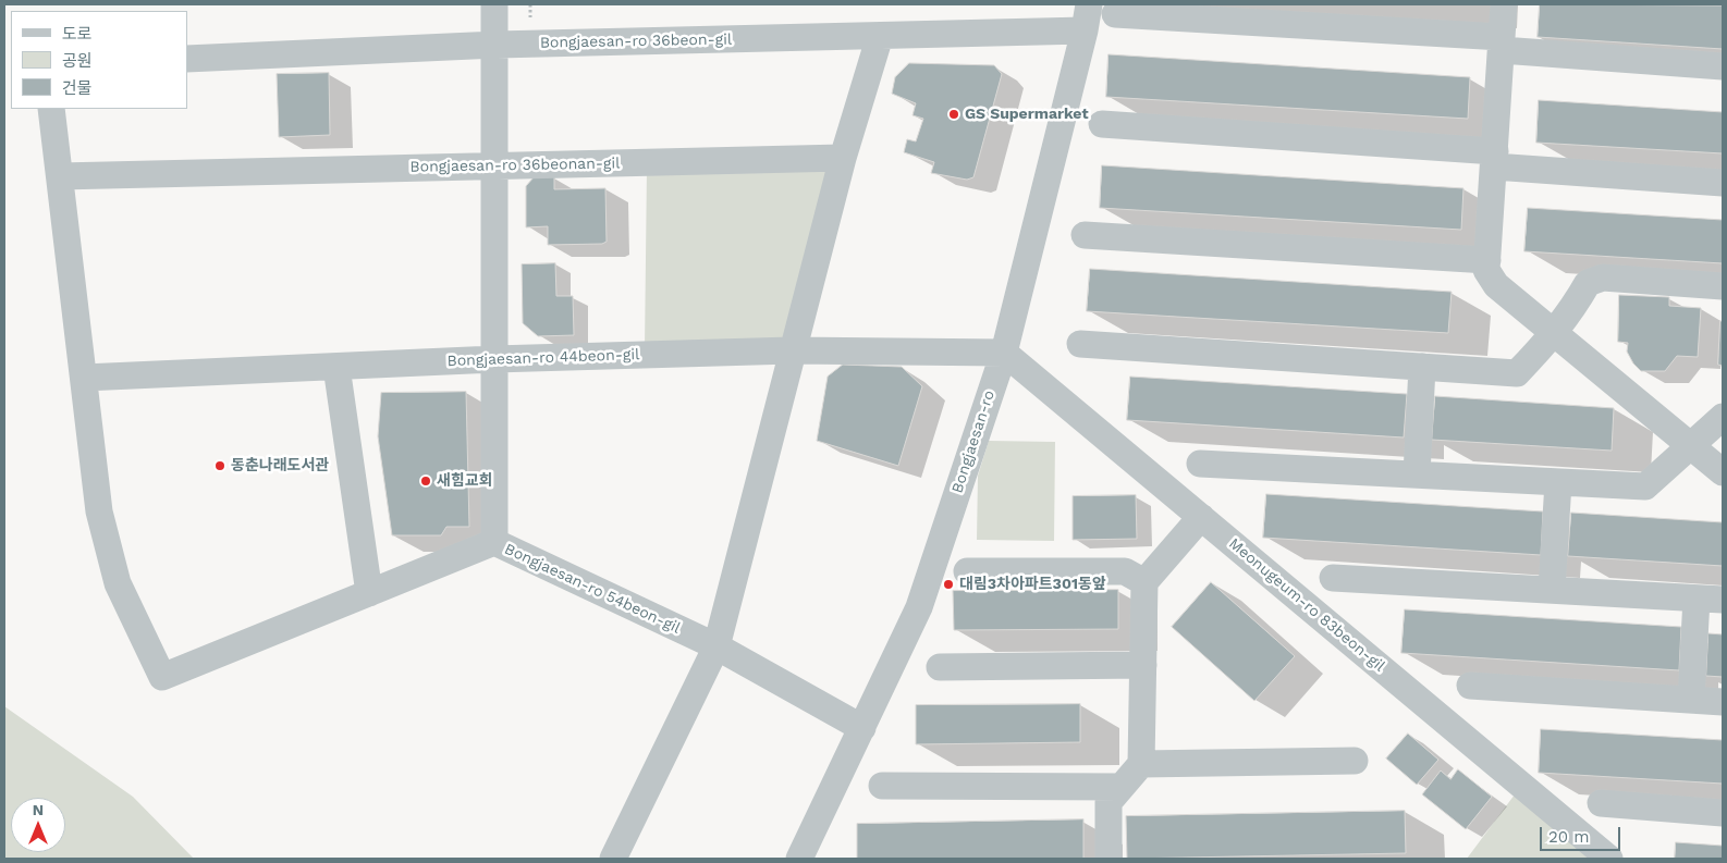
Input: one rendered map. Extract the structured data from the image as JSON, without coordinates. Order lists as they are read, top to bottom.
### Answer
{
  "streets": {
    "street": [
      "Bongjaesan-ro 36beon-gil",
      "Bongjaesan-ro 36beonan-gil",
      "Bongjaesan-ro 44beon-gil",
      "Bongjaesan-ro",
      "Bongjaesan-ro 54beon-gil",
      "Meonugeum-ro 83beon-gil"
    ]
  },
  "crossings": [
    ["Bongjaesan-ro 36beon-gil", "Bongjaesan-ro"],
    ["Bongjaesan-ro 44beon-gil", "Bongjaesan-ro"],
    ["Bongjaesan-ro 44beon-gil", "Bongjaesan-ro 54beon-gil"],
    ["Bongjaesan-ro 44beon-gil", "Meonugeum-ro 83beon-gil"],
    ["Bongjaesan-ro", "Bongjaesan-ro 54beon-gil"],
    ["Bongjaesan-ro", "Meonugeum-ro 83beon-gil"]
  ],
  "places": [
    "GS Supermarket",
    "동춘나래도서관",
    "새힘교회",
    "대림3차아파트301동앞"
  ],
  "legend": ["도로", "공원", "건물"],
  "scale_bar": "20 m",
  "north": "top"
}
